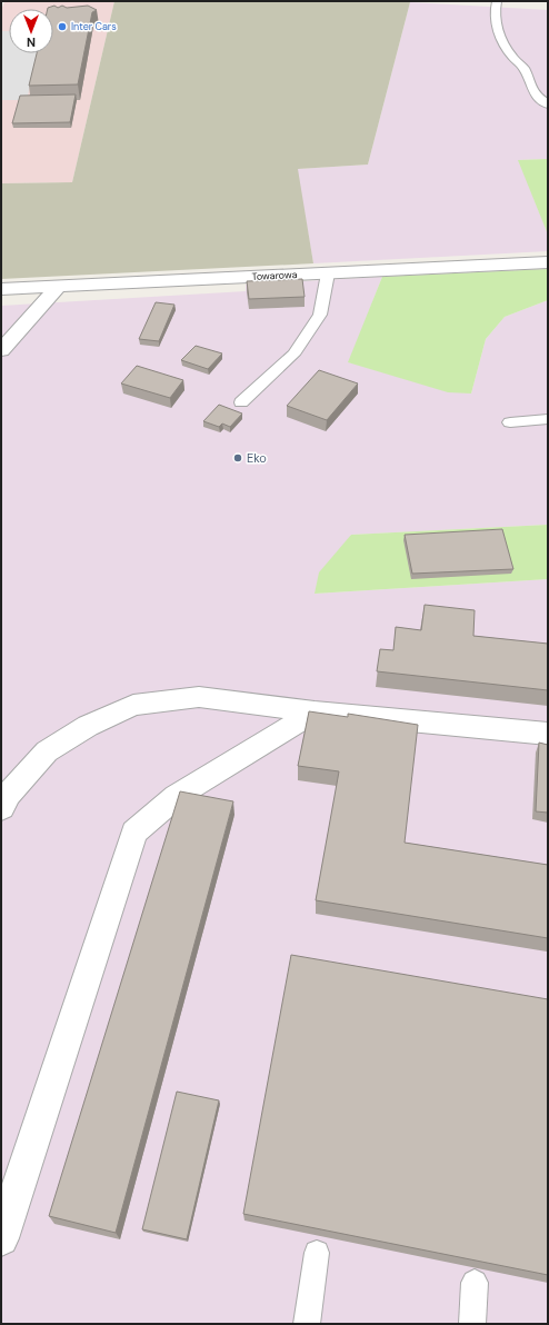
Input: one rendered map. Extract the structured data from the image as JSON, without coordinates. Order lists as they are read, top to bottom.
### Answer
{
  "streets": {
    "street": ["Towarowa"]
  },
  "places": ["Inter Cars", "Eko"],
  "north": "bottom"
}
